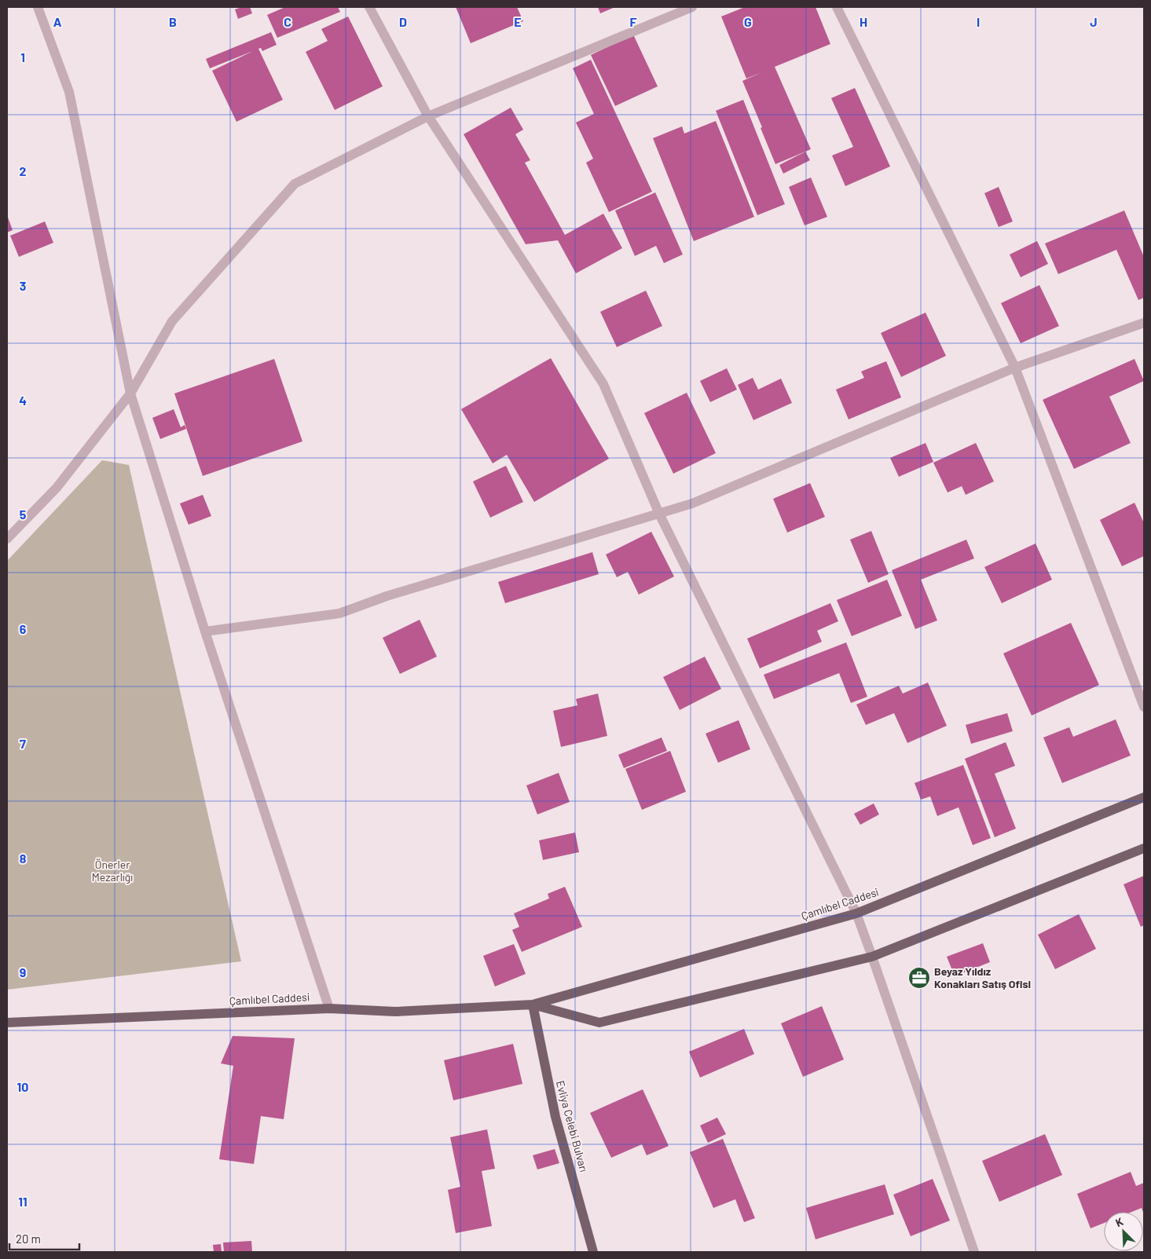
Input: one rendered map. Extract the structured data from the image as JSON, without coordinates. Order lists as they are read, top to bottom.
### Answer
{
  "streets": {
    "main road": ["Çamlıbel Caddesi", "Evliya Celebi Bulvarı"]
  },
  "crossings": [
    ["Çamlıbel Caddesi", "Evliya Celebi Bulvarı"]
  ],
  "parks": ["Önerler Mezarlığı"],
  "places": {
    "office": ["Beyaz Yıldız Konakları Satış Ofisi"]
  },
  "scale_bar": "20 m",
  "north": "top left",
  "grid": {
    "columns": [
      "A",
      "B",
      "C",
      "D",
      "E",
      "F",
      "G",
      "H",
      "I",
      "J"
    ],
    "rows": [
      "1",
      "2",
      "3",
      "4",
      "5",
      "6",
      "7",
      "8",
      "9",
      "10",
      "11"
    ]
  }
}
